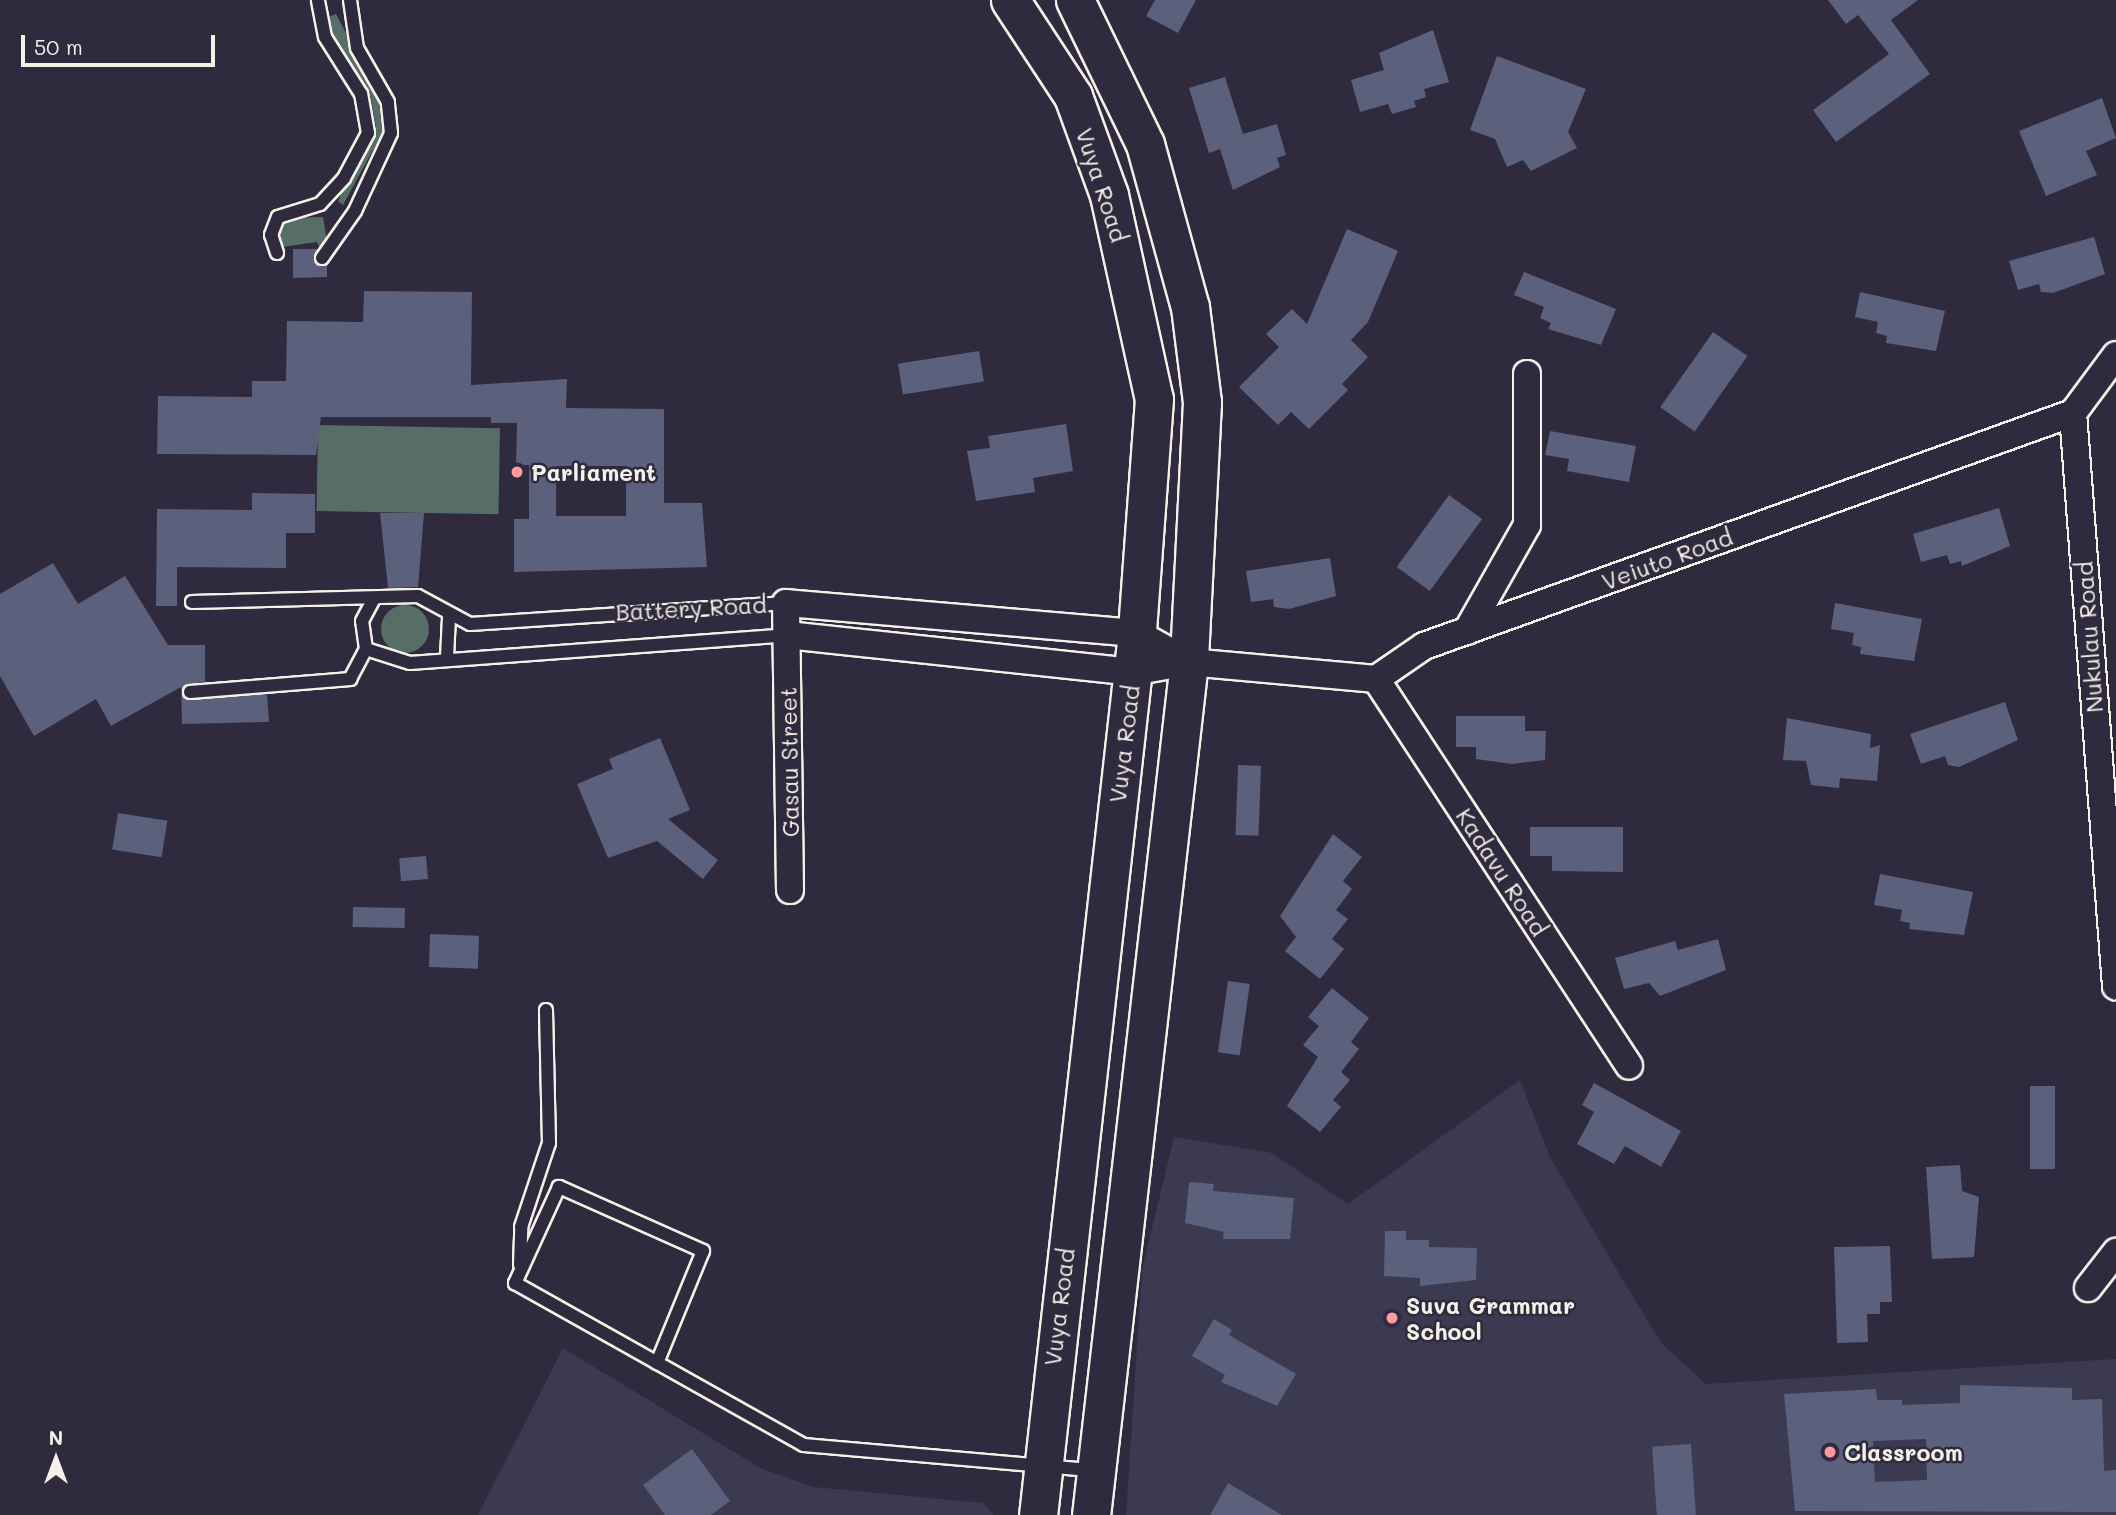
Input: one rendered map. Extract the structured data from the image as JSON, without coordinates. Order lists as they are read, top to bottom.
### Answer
{
  "streets": {
    "main road": ["Vuya Road"],
    "street": [
      "Veiuto Road",
      "Battery Road",
      "Nukulau Road",
      "Gasau Street",
      "Kadavu Road"
    ]
  },
  "crossings": [
    ["Vuya Road", "Battery Road"],
    ["Veiuto Road", "Nukulau Road"],
    ["Veiuto Road", "Kadavu Road"],
    ["Battery Road", "Gasau Street"]
  ],
  "places": ["Parliament", "Suva Grammar School", "Classroom"],
  "scale_bar": "50 m",
  "north": "top"
}
